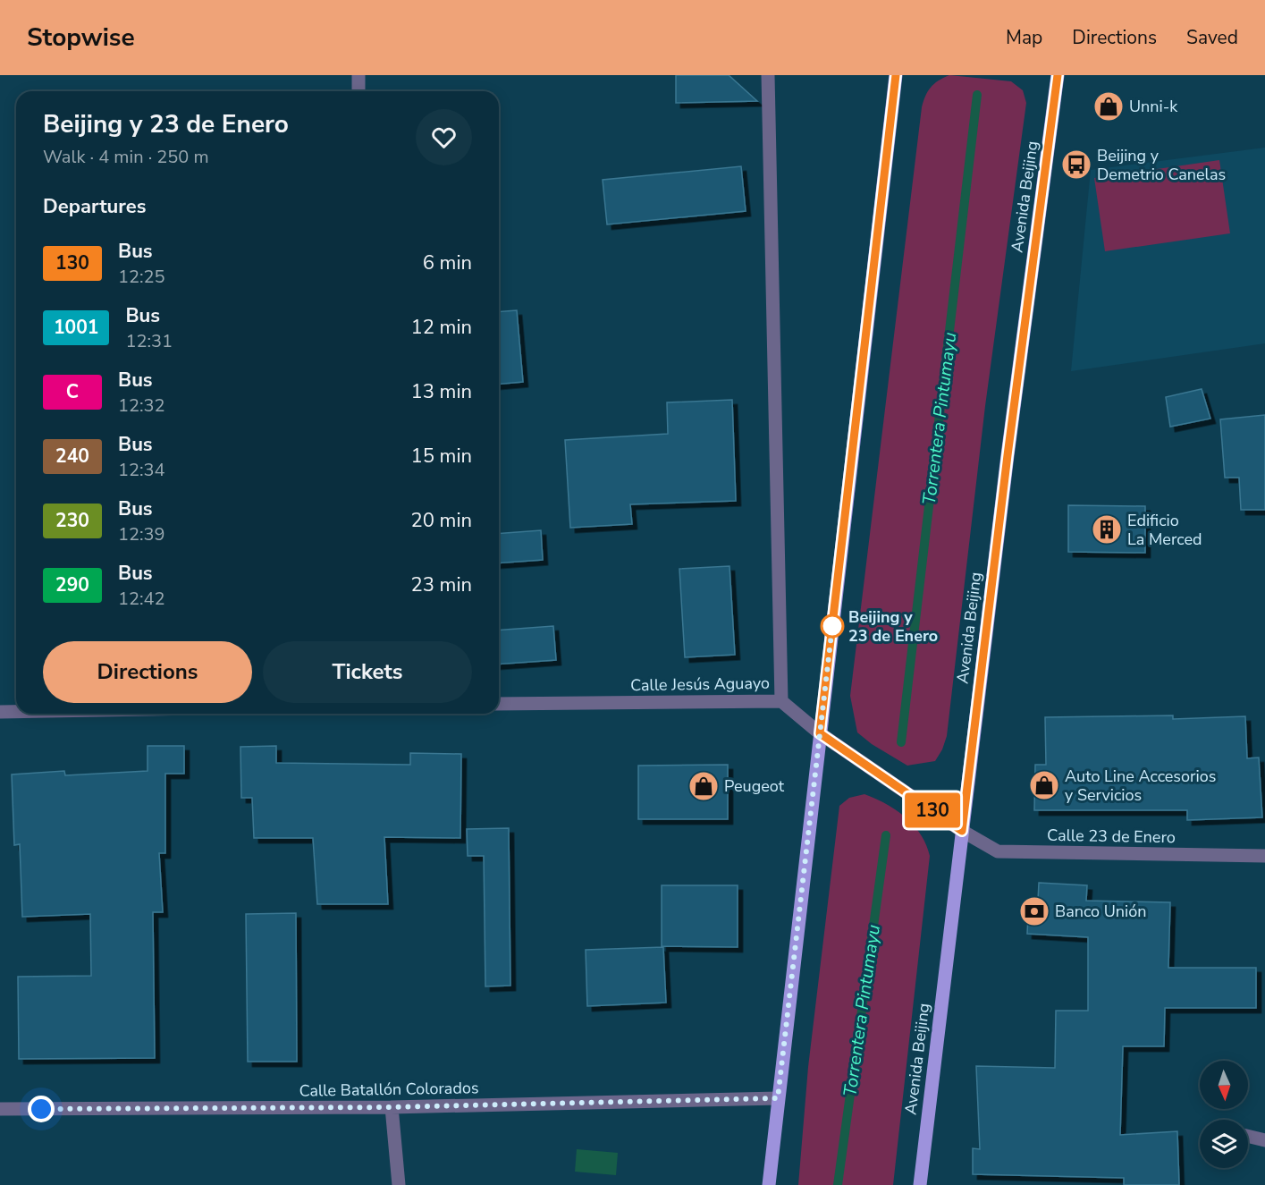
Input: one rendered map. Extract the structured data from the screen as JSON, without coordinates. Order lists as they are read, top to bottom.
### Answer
{
  "streets": {
    "main road": ["Avenida Beijing"],
    "street": ["Calle Jesús Aguayo", "Calle 23 de Enero", "Calle Batallón Colorados"]
  },
  "crossings": [
    ["Avenida Beijing", "Calle Jesús Aguayo"],
    ["Avenida Beijing", "Calle 23 de Enero"],
    ["Calle Jesús Aguayo", "Calle 23 de Enero"]
  ],
  "water": ["Torrentera Pintumayu"],
  "places": {
    "shop": ["Unni-k", "Auto Line Accesorios y Servicios", "Peugeot"],
    "bus stop": ["Beijing y Demetrio Canelas"],
    "building": ["Edificio La Merced"],
    "other": ["Beijing y 23 de Enero"],
    "bank": ["Banco Unión"]
  },
  "lines": ["bus line 130"],
  "north": "bottom",
  "page": {
    "header": "Stopwise",
    "nav": ["Map", "Directions", "Saved"],
    "on_map": "130",
    "heading": [
      ["Beijing y 23 de Enero", "Walk · 4 min · 250 m"],
      "Departures"
    ],
    "list": [
      {
        "mark": "130",
        "name": "Bus",
        "note": "12:25",
        "value": "6 min"
      },
      {
        "mark": "1001",
        "name": "Bus",
        "note": "12:31",
        "value": "12 min"
      },
      {
        "mark": "C",
        "name": "Bus",
        "note": "12:32",
        "value": "13 min"
      },
      {
        "mark": "240",
        "name": "Bus",
        "note": "12:34",
        "value": "15 min"
      },
      {
        "mark": "230",
        "name": "Bus",
        "note": "12:39",
        "value": "20 min"
      },
      {
        "mark": "290",
        "name": "Bus",
        "note": "12:42",
        "value": "23 min"
      }
    ],
    "buttons": ["Directions", "Tickets"]
  }
}
